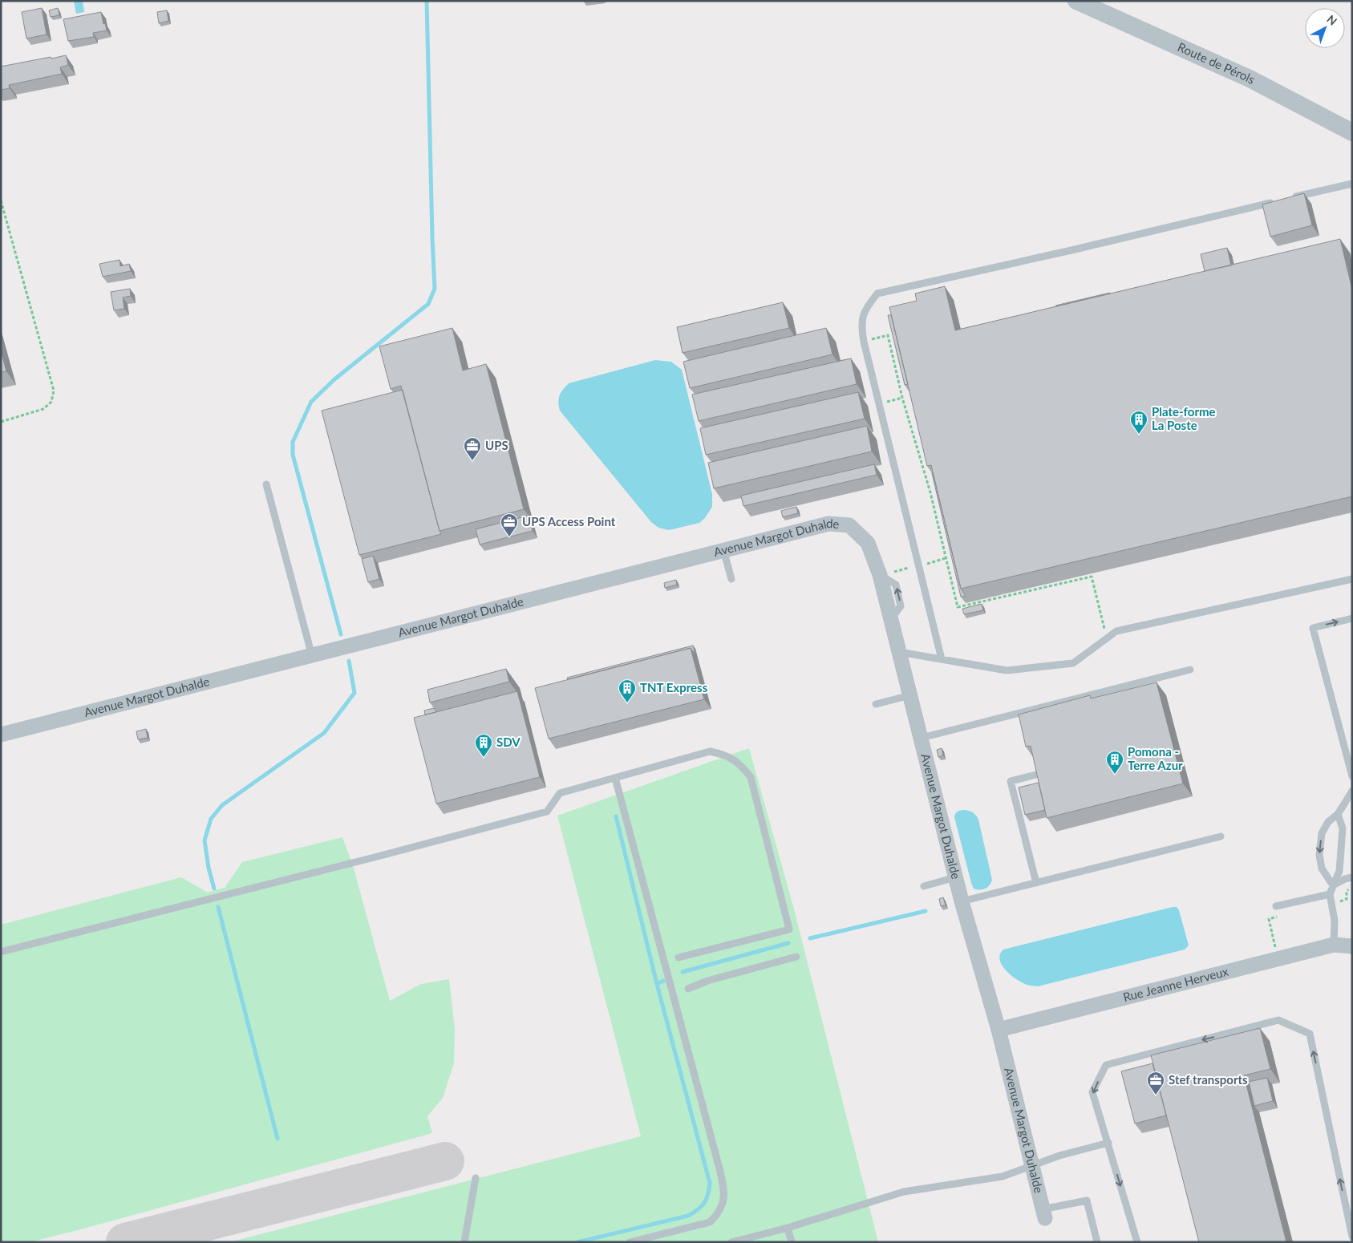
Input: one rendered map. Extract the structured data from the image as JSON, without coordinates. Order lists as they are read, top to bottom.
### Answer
{
  "streets": {
    "street": ["Route de Pérols", "Avenue Margot Duhalde", "Rue Jeanne Herveux"]
  },
  "crossings": [
    ["Avenue Margot Duhalde", "Rue Jeanne Herveux"]
  ],
  "places": {
    "building": [
      "Plate-forme La Poste",
      "TNT Express",
      "SDV",
      "Pomona - Terre Azur"
    ],
    "office": ["UPS", "UPS Access Point", "Stef transports"]
  },
  "north": "top right"
}
